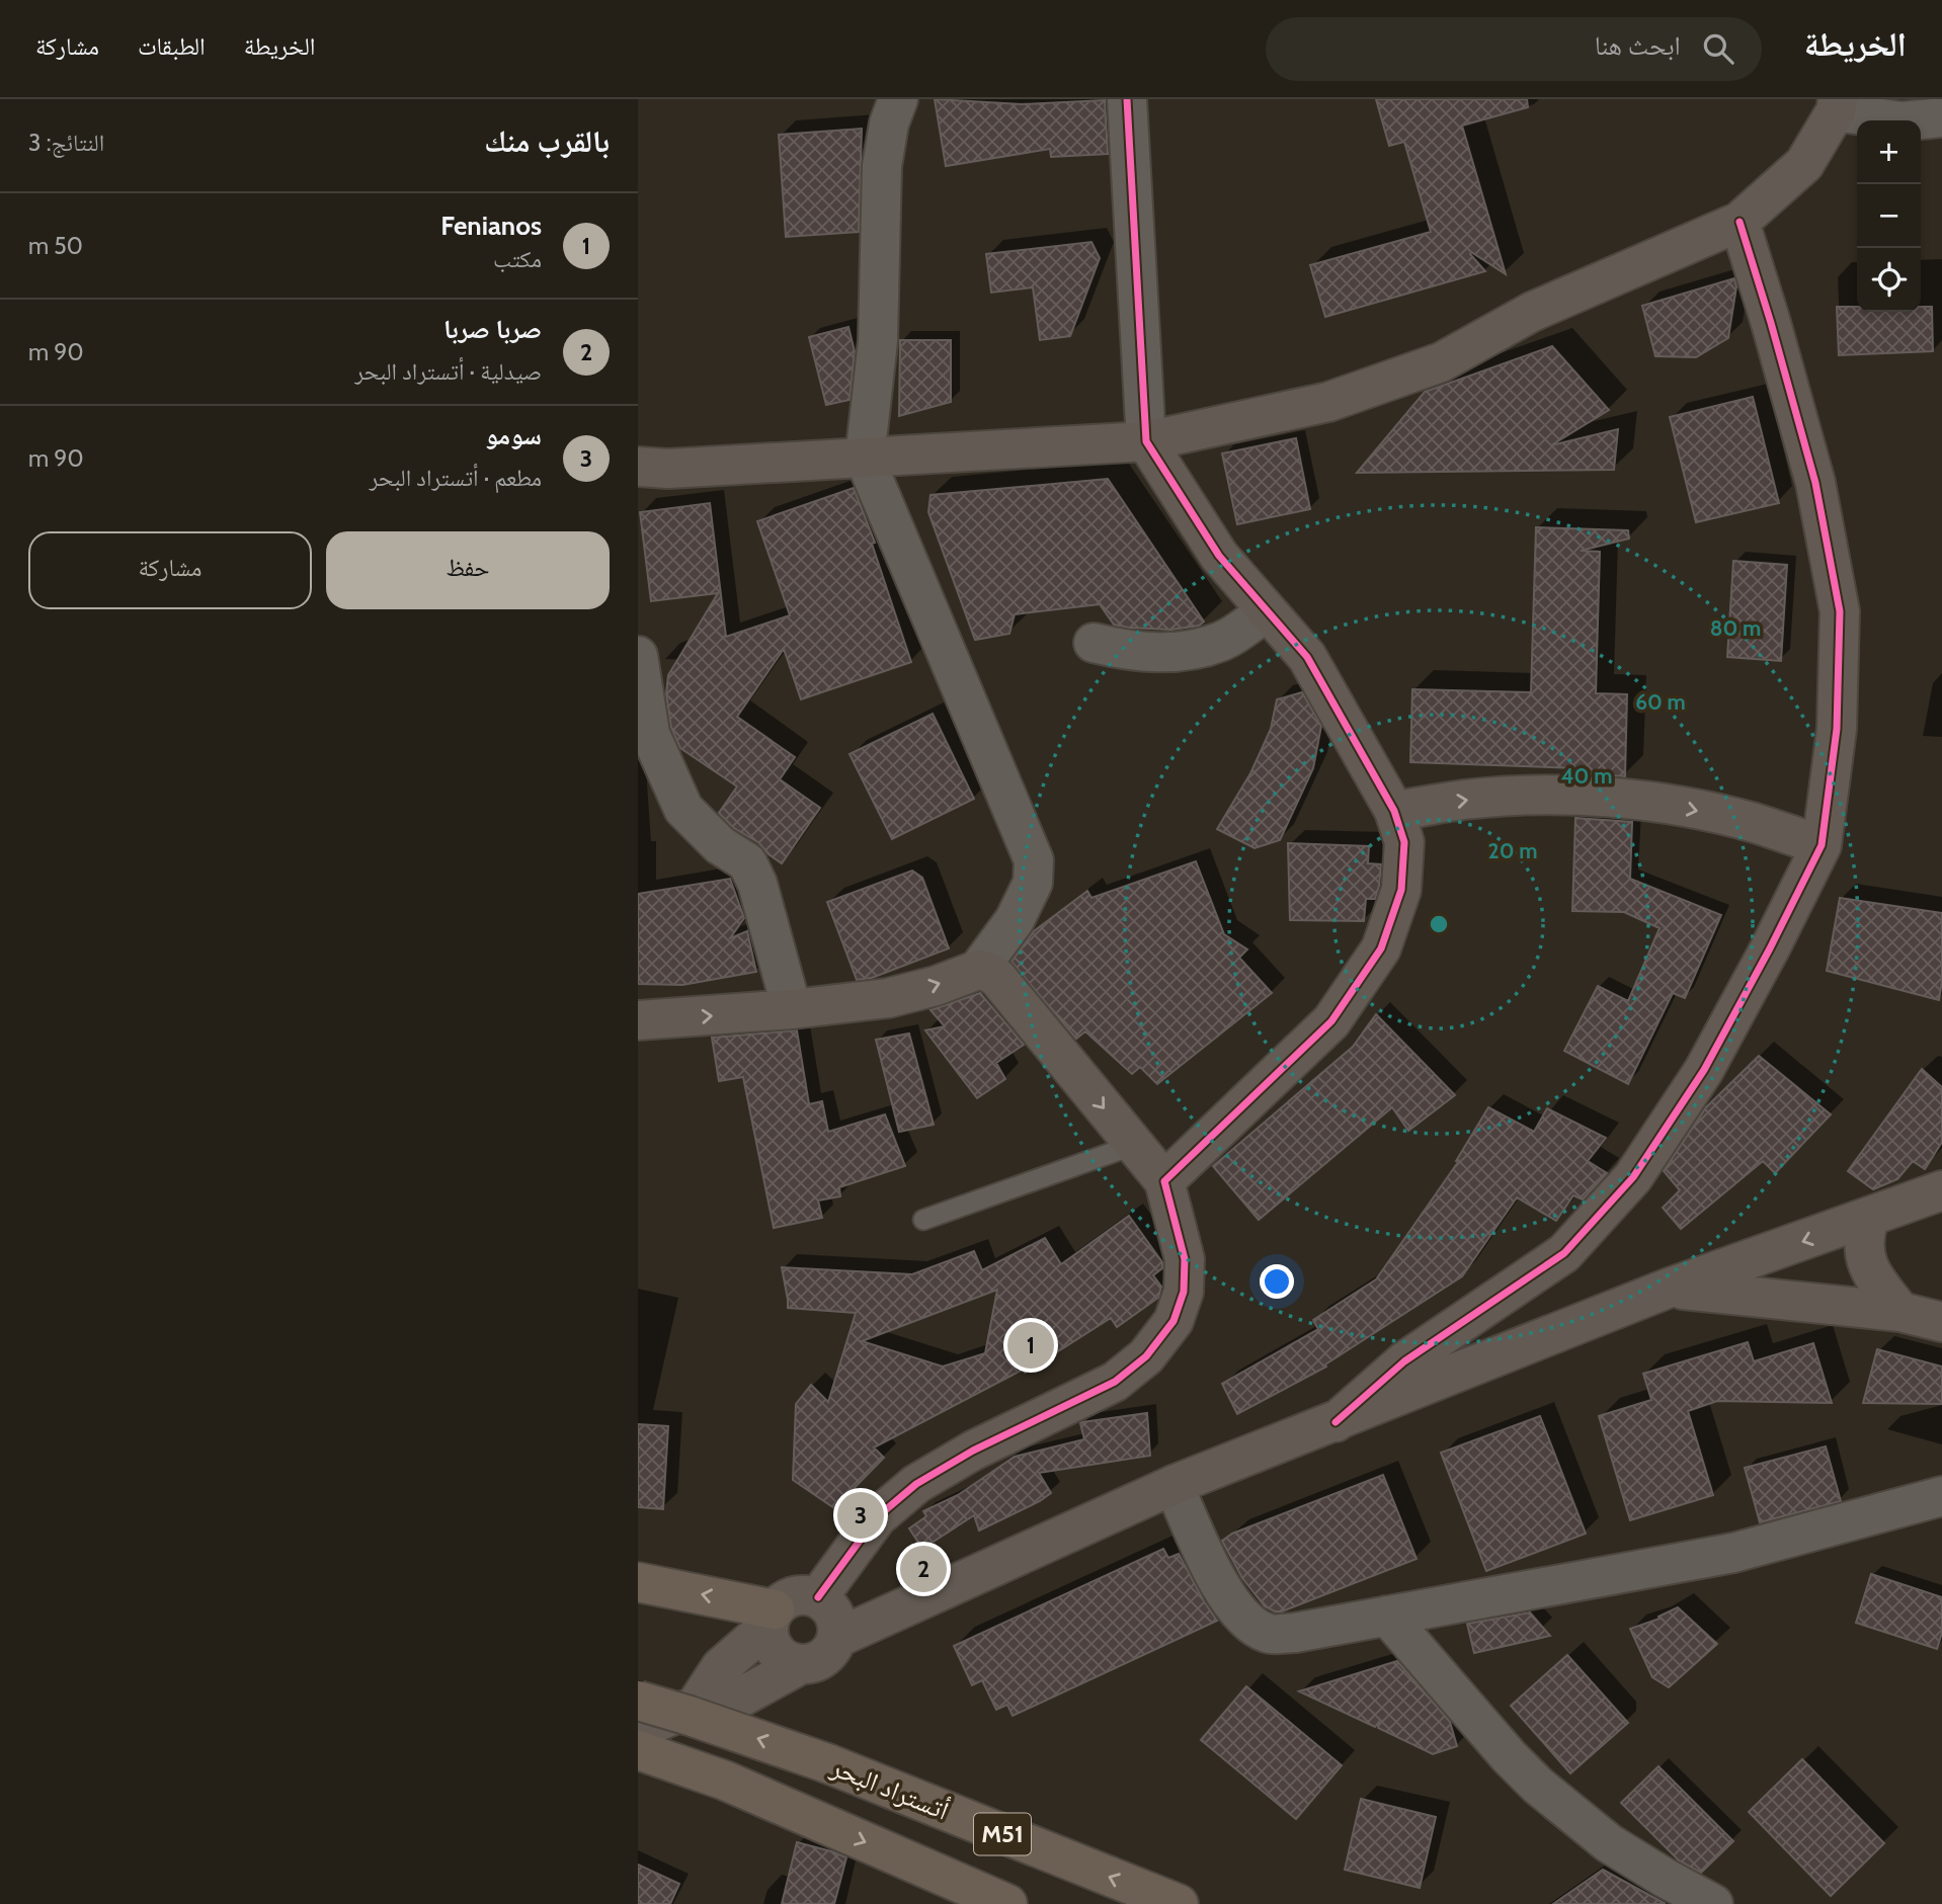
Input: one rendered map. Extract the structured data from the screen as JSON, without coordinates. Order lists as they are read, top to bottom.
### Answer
{
  "streets": {
    "highway": ["أتستراد البحر", "M51"]
  },
  "page": {
    "header": "الخريطة",
    "search": "ابحث هنا",
    "nav": ["الخريطة", "الطبقات", "مشاركة"],
    "heading": ["بالقرب منك", "النتائج: 3"],
    "map_buttons": ["+", "−"],
    "list": [
      {
        "mark": "1",
        "name": "Fenianos",
        "note": "مكتب",
        "value": "50 m"
      },
      {
        "mark": "2",
        "name": "صربا صربا",
        "note": "صيدلية · أتستراد البحر",
        "value": "90 m"
      },
      {
        "mark": "3",
        "name": "سومو",
        "note": "مطعم · أتستراد البحر",
        "value": "90 m"
      }
    ],
    "buttons": ["حفظ", "مشاركة"],
    "pins": ["1", "3", "2"]
  },
  "rings": [
    "80 m",
    "60 m",
    "40 m",
    "20 m"
  ]
}
